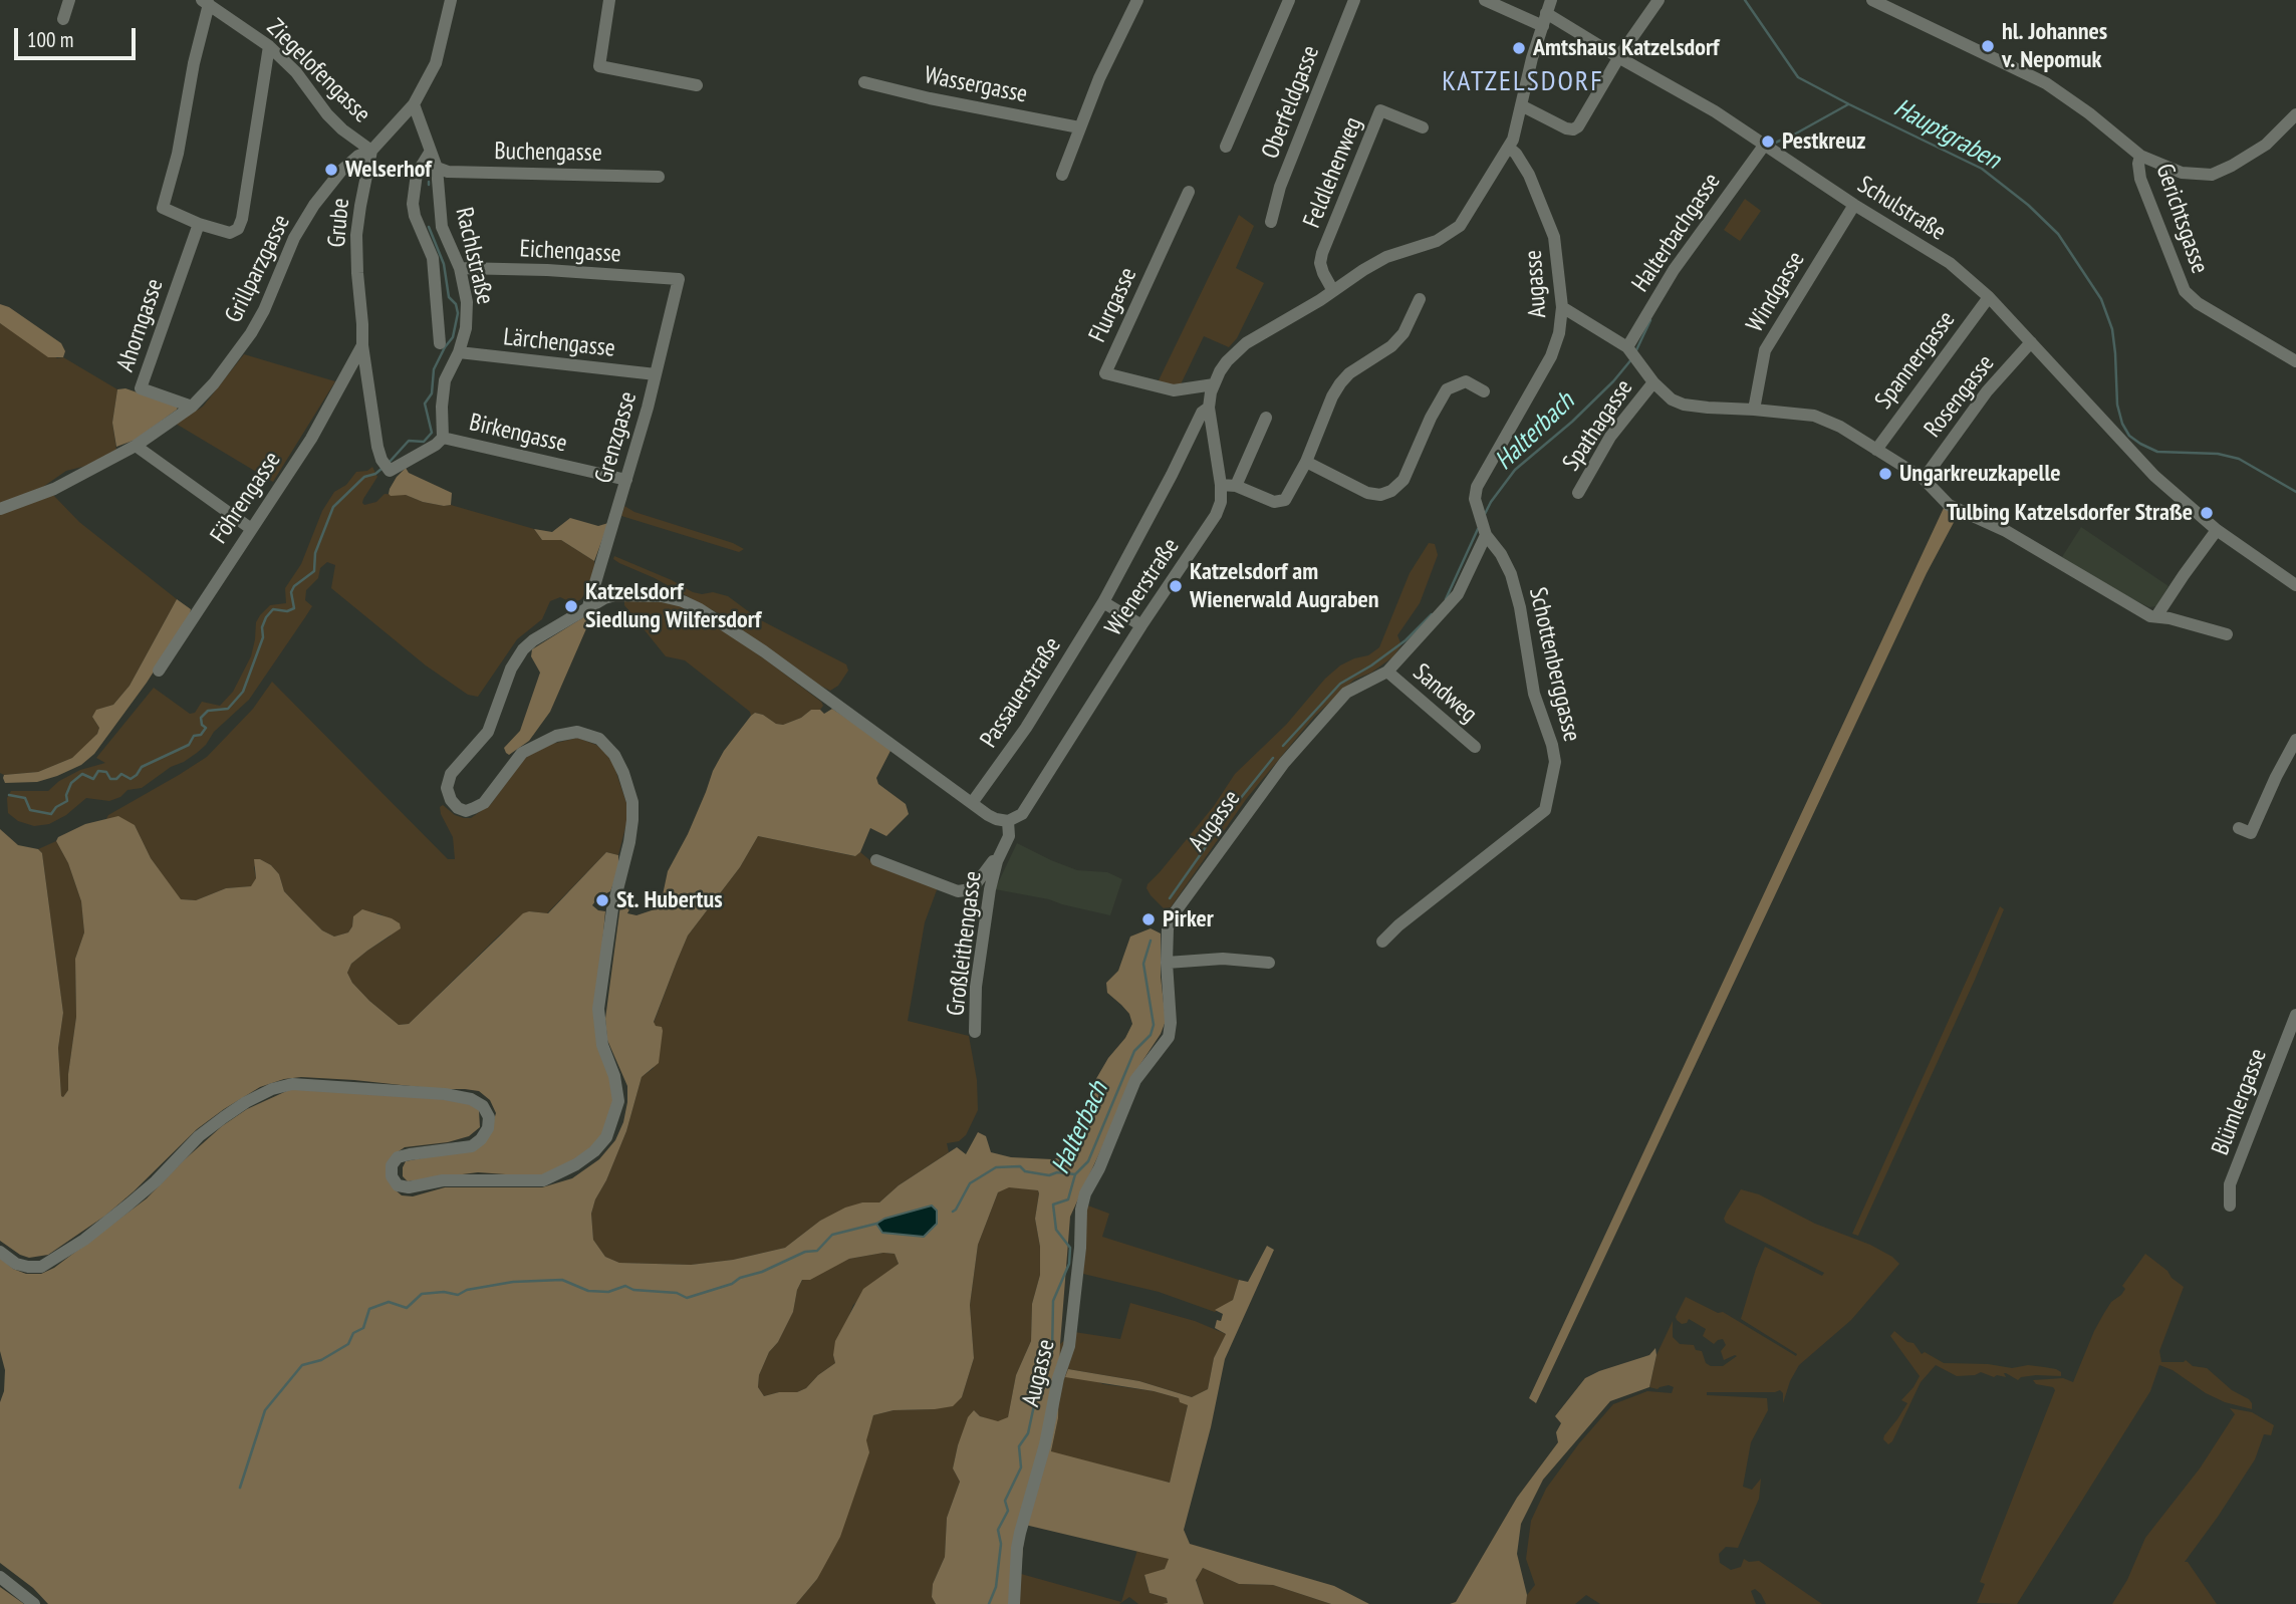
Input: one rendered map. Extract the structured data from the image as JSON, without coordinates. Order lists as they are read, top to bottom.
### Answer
{
  "streets": {
    "street": [
      "Ziegelofengasse",
      "Wassergasse",
      "Oberfeldgasse",
      "Buchengasse",
      "Feldlehenweg",
      "Schulstraße",
      "Gerichtsgasse",
      "Grube",
      "Halterbachgasse",
      "Eichengasse",
      "Rachlstraße",
      "Grillparzgasse",
      "Augasse",
      "Windgasse",
      "Flurgasse",
      "Ahorngasse",
      "Lärchengasse",
      "Spannergasse",
      "Rosengasse",
      "Spathagasse",
      "Birkengasse",
      "Grenzgasse",
      "Föhrengasse",
      "Wienerstraße",
      "Schottenberggasse",
      "Passauerstraße",
      "Sandweg",
      "Großleithengasse",
      "Blümlergasse"
    ]
  },
  "crossings": [
    ["Ziegelofengasse", "Grube"],
    ["Ziegelofengasse", "Grillparzgasse"],
    ["Buchengasse", "Rachlstraße"],
    ["Feldlehenweg", "Wienerstraße"],
    ["Schulstraße", "Halterbachgasse"],
    ["Schulstraße", "Windgasse"],
    ["Schulstraße", "Spannergasse"],
    ["Schulstraße", "Rosengasse"],
    ["Schulstraße", "Wienerstraße"],
    ["Grube", "Rachlstraße"],
    ["Grube", "Grillparzgasse"],
    ["Grube", "Birkengasse"],
    ["Grube", "Föhrengasse"],
    ["Eichengasse", "Rachlstraße"],
    ["Eichengasse", "Grenzgasse"],
    ["Rachlstraße", "Lärchengasse"],
    ["Rachlstraße", "Birkengasse"],
    ["Grillparzgasse", "Ahorngasse"],
    ["Augasse", "Wienerstraße"],
    ["Augasse", "Schottenberggasse"],
    ["Augasse", "Sandweg"],
    ["Flurgasse", "Wienerstraße"],
    ["Lärchengasse", "Grenzgasse"],
    ["Birkengasse", "Grenzgasse"],
    ["Wienerstraße", "Passauerstraße"],
    ["Wienerstraße", "Großleithengasse"]
  ],
  "districts": ["KATZELSDORF"],
  "water": ["Hauptgraben", "Halterbach"],
  "places": [
    "hl. Johannes v. Nepomuk",
    "Amtshaus Katzelsdorf",
    "Pestkreuz",
    "Welserhof",
    "Ungarkreuzkapelle",
    "Tulbing Katzelsdorfer Straße",
    "Katzelsdorf am Wienerwald Augraben",
    "Katzelsdorf Siedlung Wilfersdorf",
    "St. Hubertus",
    "Pirker"
  ],
  "scale_bar": "100 m"
}
